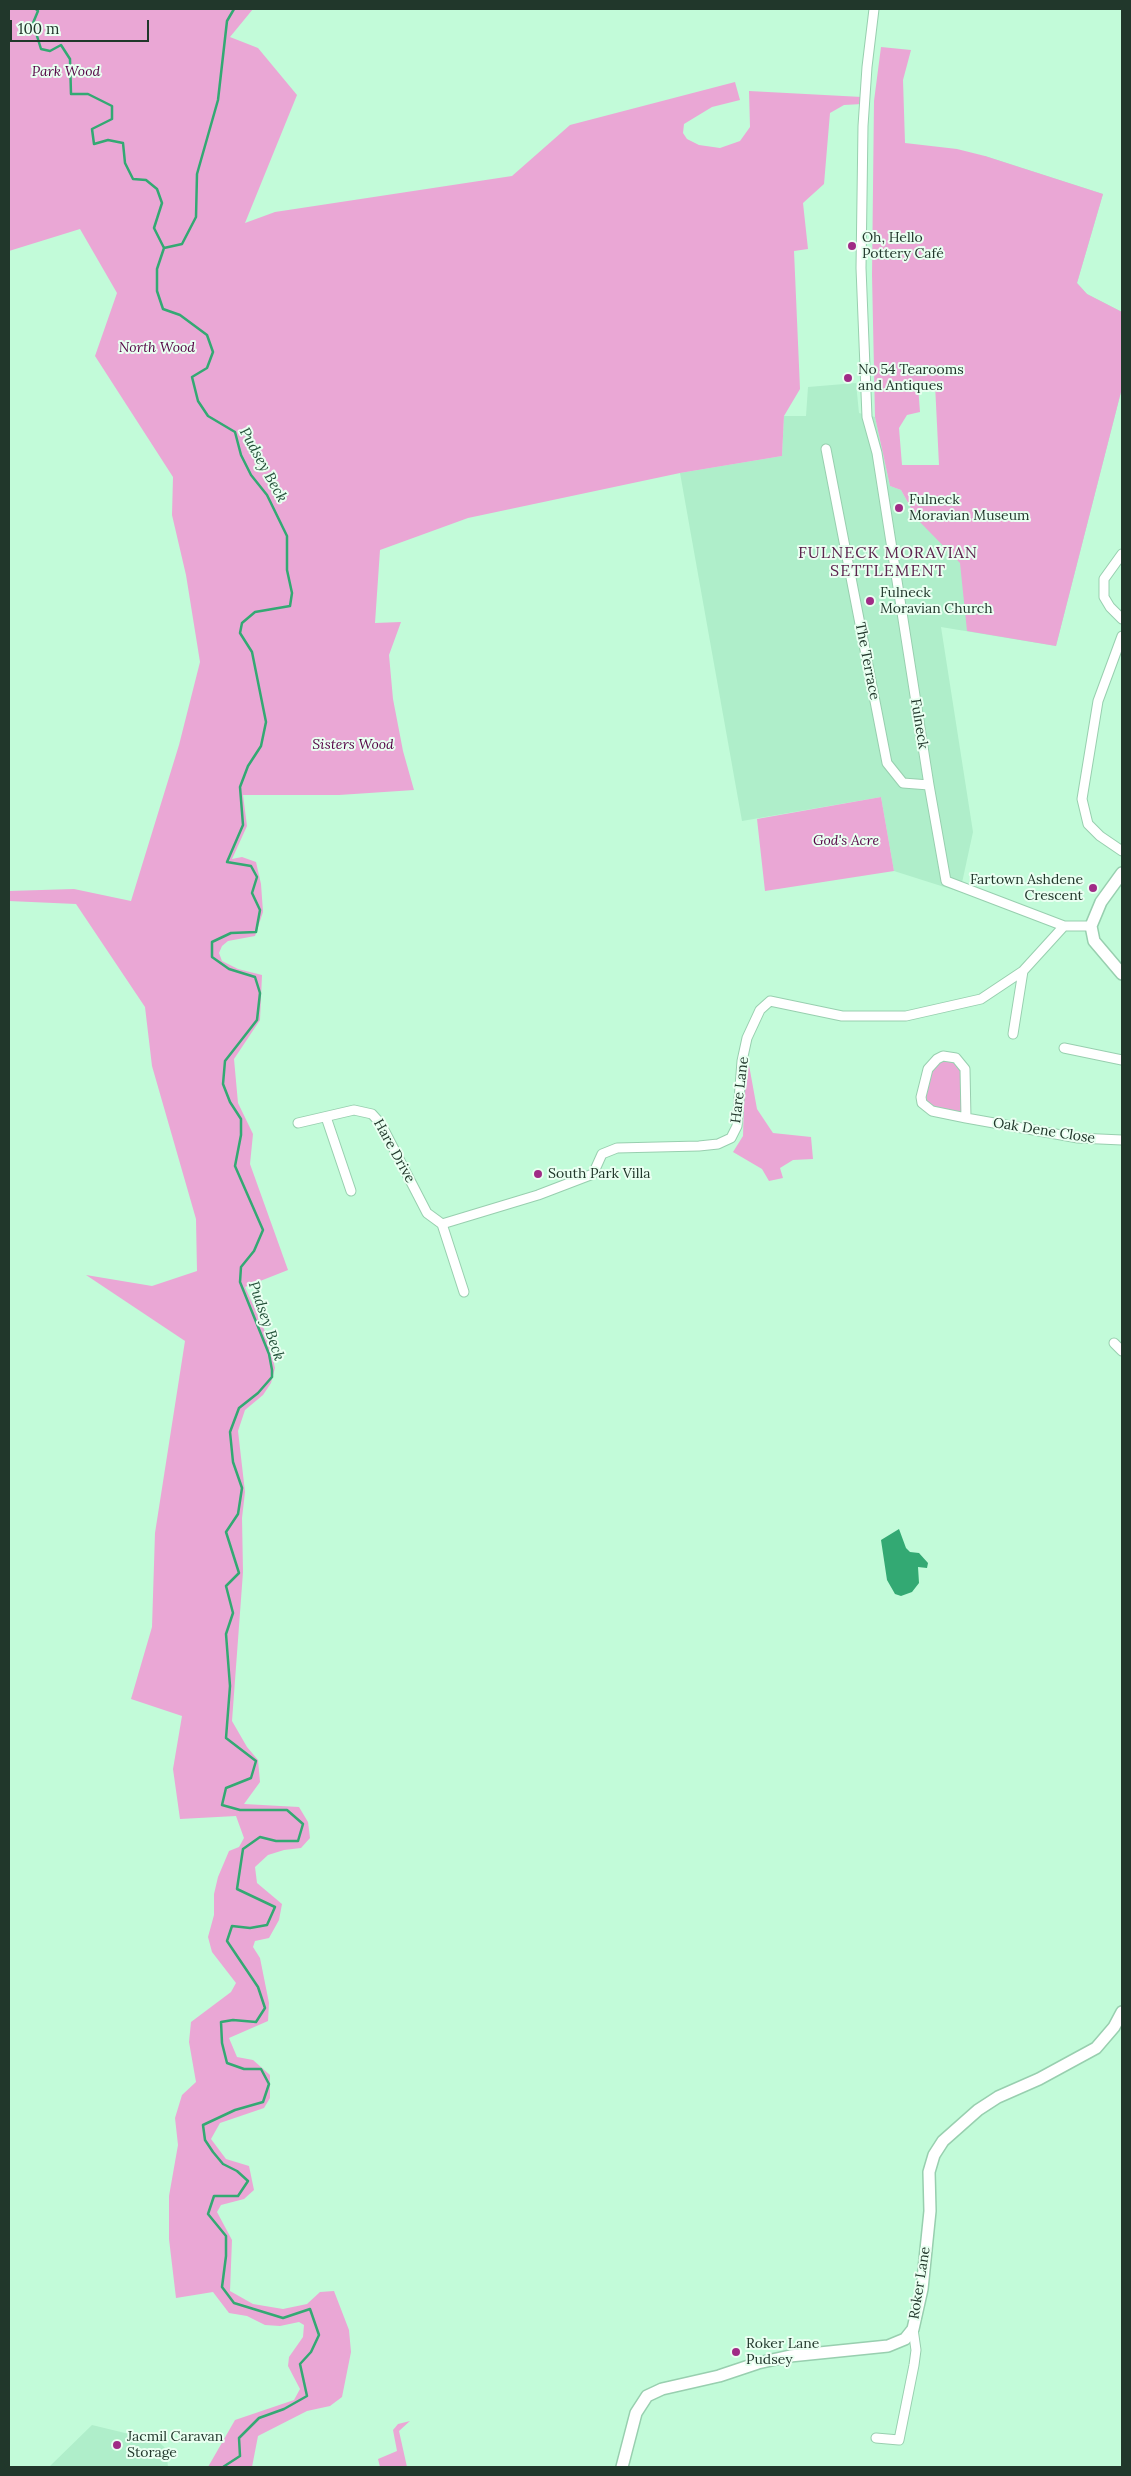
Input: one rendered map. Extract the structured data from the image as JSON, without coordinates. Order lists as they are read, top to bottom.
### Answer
{
  "streets": {
    "street": [
      "The Terrace",
      "Fulneck",
      "Hare Lane",
      "Oak Dene Close",
      "Hare Drive",
      "Roker Lane"
    ]
  },
  "crossings": [
    ["The Terrace", "Fulneck"],
    ["Fulneck", "Hare Lane"],
    ["Hare Lane", "Hare Drive"]
  ],
  "districts": ["FULNECK MORAVIAN SETTLEMENT"],
  "water": ["Pudsey Beck"],
  "parks": [
    "Park Wood",
    "North Wood",
    "Sisters Wood",
    "God's Acre"
  ],
  "places": [
    "Oh, Hello Pottery Café",
    "No 54 Tearooms and Antiques",
    "Fulneck Moravian Museum",
    "Fulneck Moravian Church",
    "Fartown Ashdene Crescent",
    "South Park Villa",
    "Roker Lane Pudsey",
    "Jacmil Caravan Storage"
  ],
  "scale_bar": "100 m"
}
